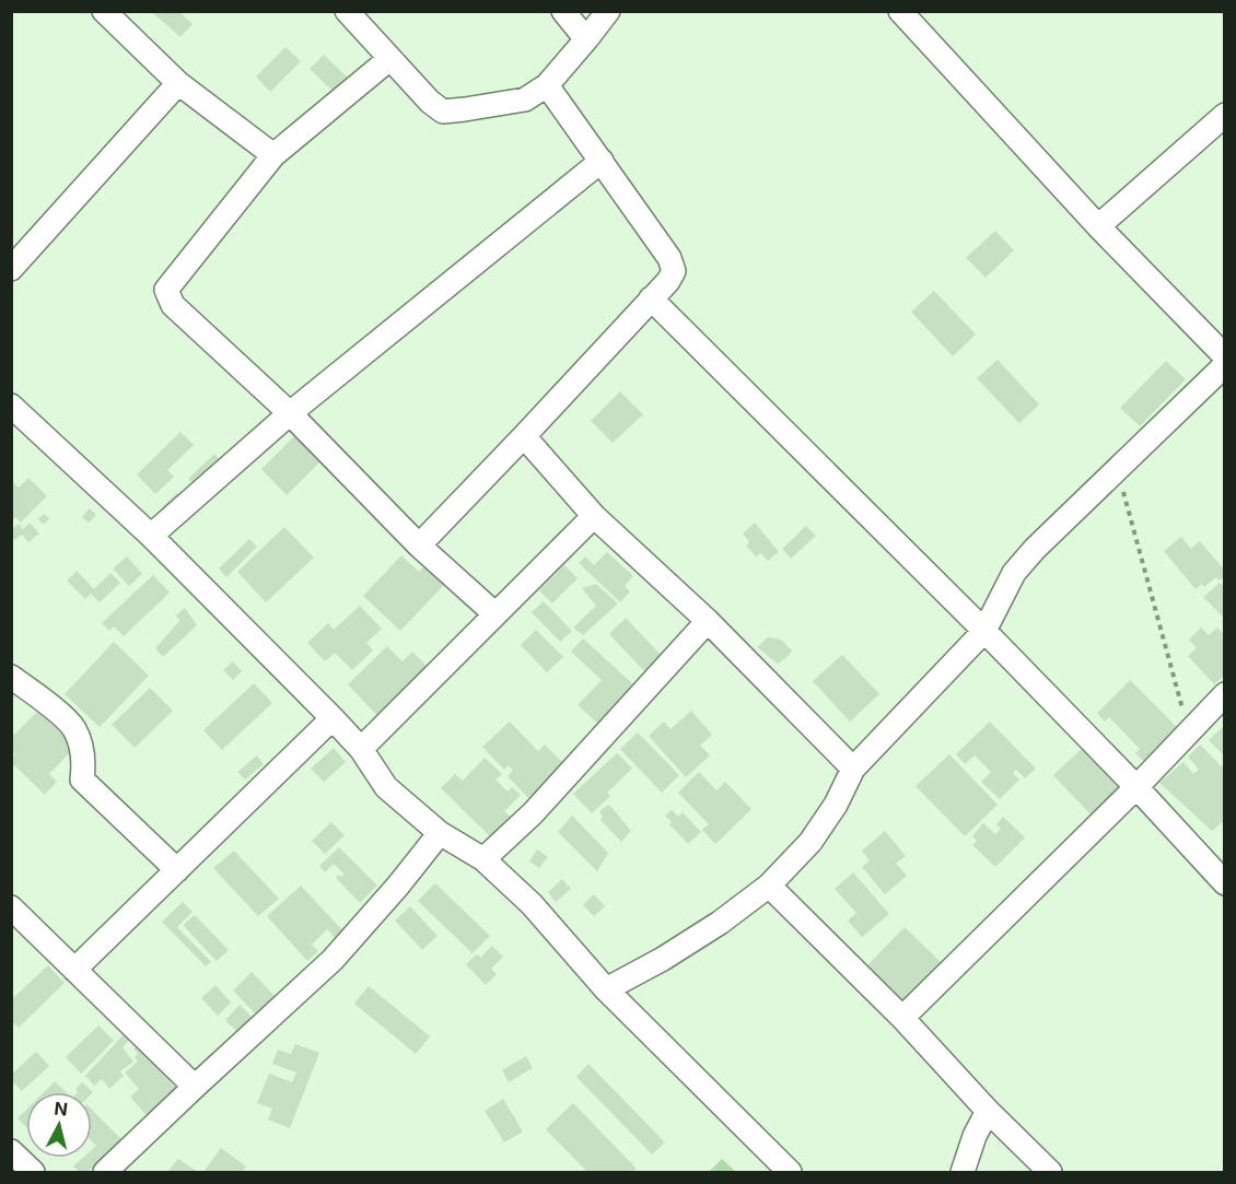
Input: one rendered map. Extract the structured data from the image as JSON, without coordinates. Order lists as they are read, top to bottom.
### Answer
{
  "north": "top"
}
